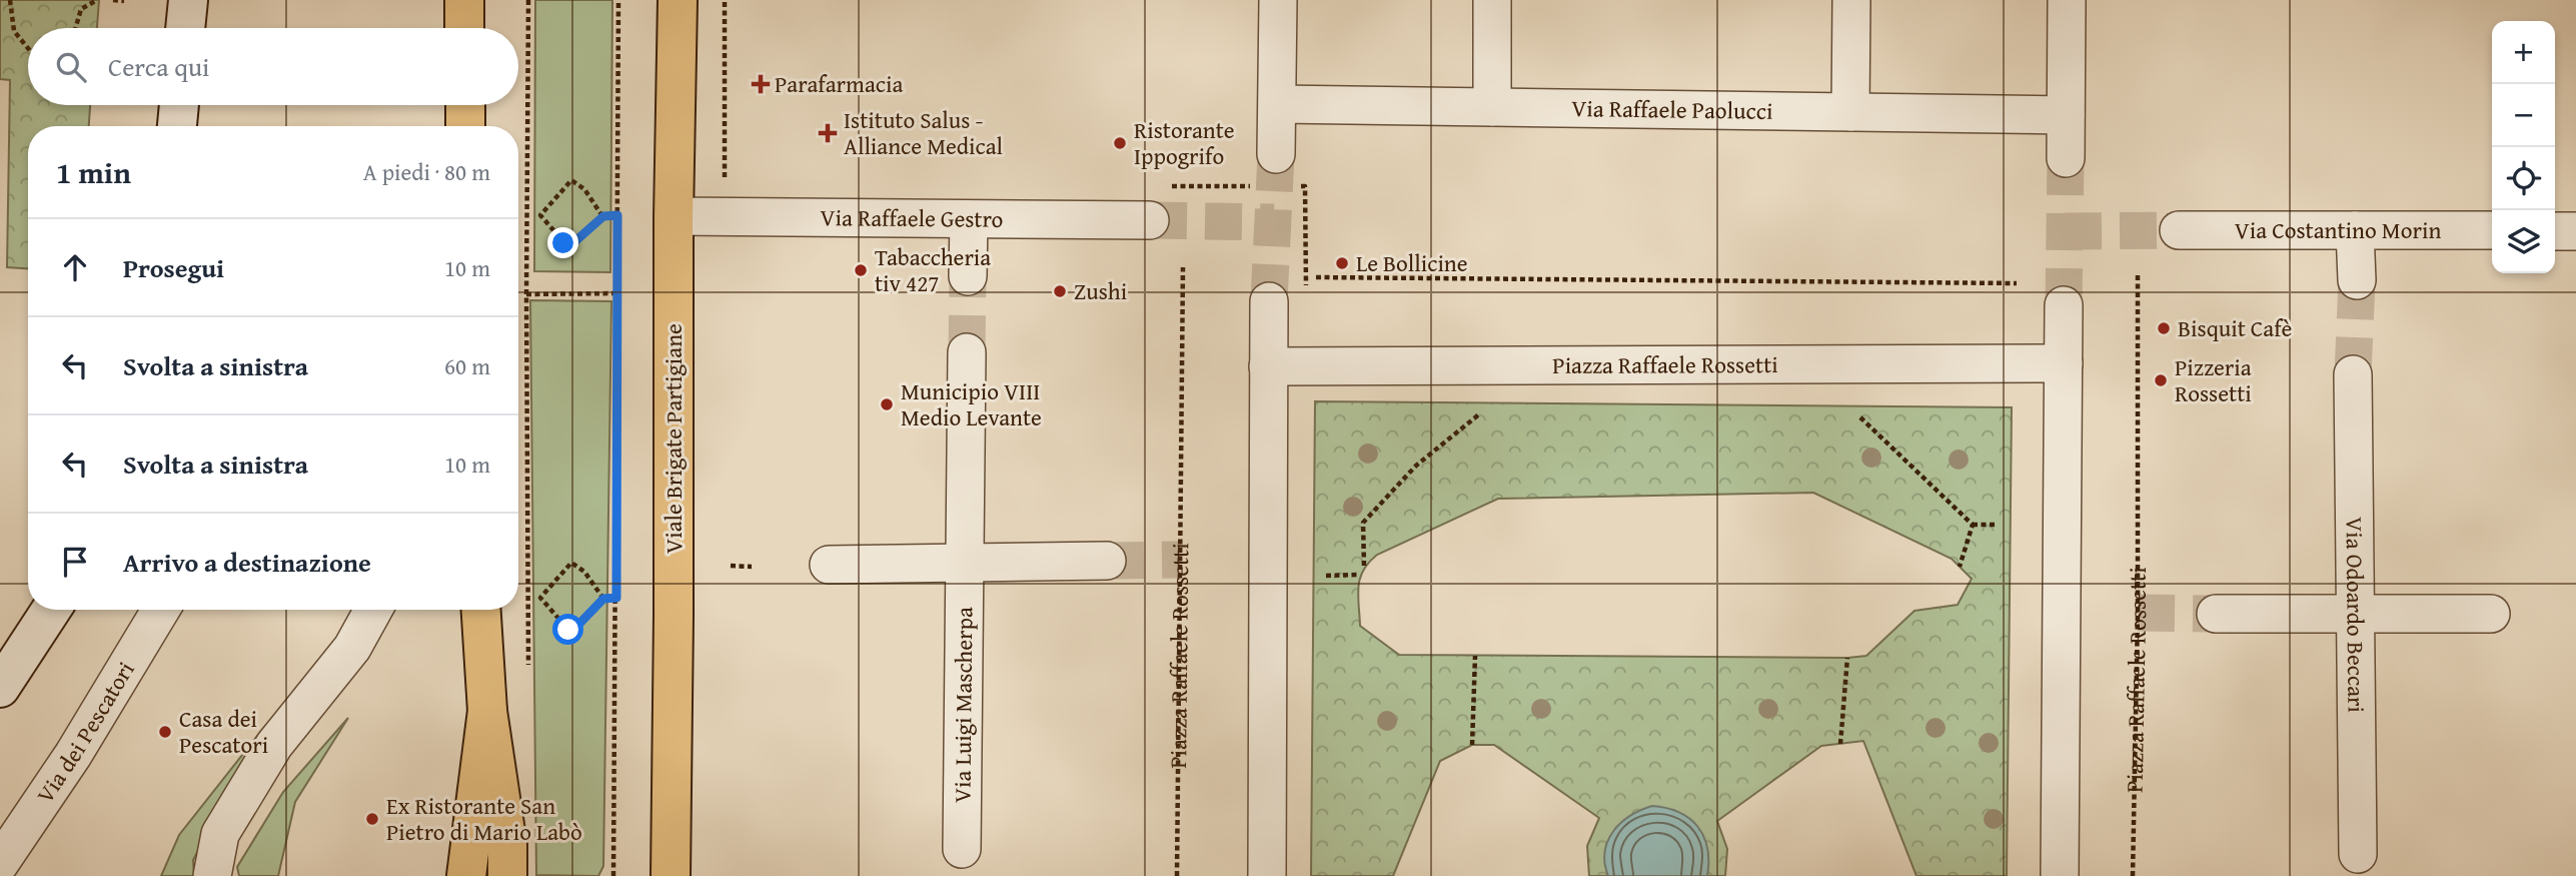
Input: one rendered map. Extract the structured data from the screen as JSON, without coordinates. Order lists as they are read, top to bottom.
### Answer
{
  "streets": {
    "main road": ["Viale Brigate Partigiane"],
    "street": [
      "Via Raffaele Paolucci",
      "Via Raffaele Gestro",
      "Via Costantino Morin",
      "Piazza Raffaele Rossetti",
      "Via Odoardo Beccari",
      "Via Luigi Mascherpa",
      "Via dei Pescatori"
    ]
  },
  "crossings": [
    ["Via Raffaele Gestro", "Viale Brigate Partigiane"]
  ],
  "places": {
    "health": ["Parafarmacia", "Istituto Salus - Alliance Medical"],
    "other": [
      "Ristorante Ippogrifo",
      "Le Bollicine",
      "Tabaccheria tiv 427",
      "Zushi",
      "Bisquit Cafè",
      "Pizzeria Rossetti",
      "Municipio VIII Medio Levante",
      "Casa dei Pescatori",
      "Ex Ristorante San Pietro di Mario Labò"
    ]
  },
  "page": {
    "map_buttons": ["+", "−"],
    "search": "Cerca qui",
    "heading": ["1 min", "A piedi · 80 m"],
    "list": [
      ["Prosegui", "10 m"],
      ["Svolta a sinistra", "60 m"],
      ["Svolta a sinistra", "10 m"],
      "Arrivo a destinazione"
    ]
  }
}
